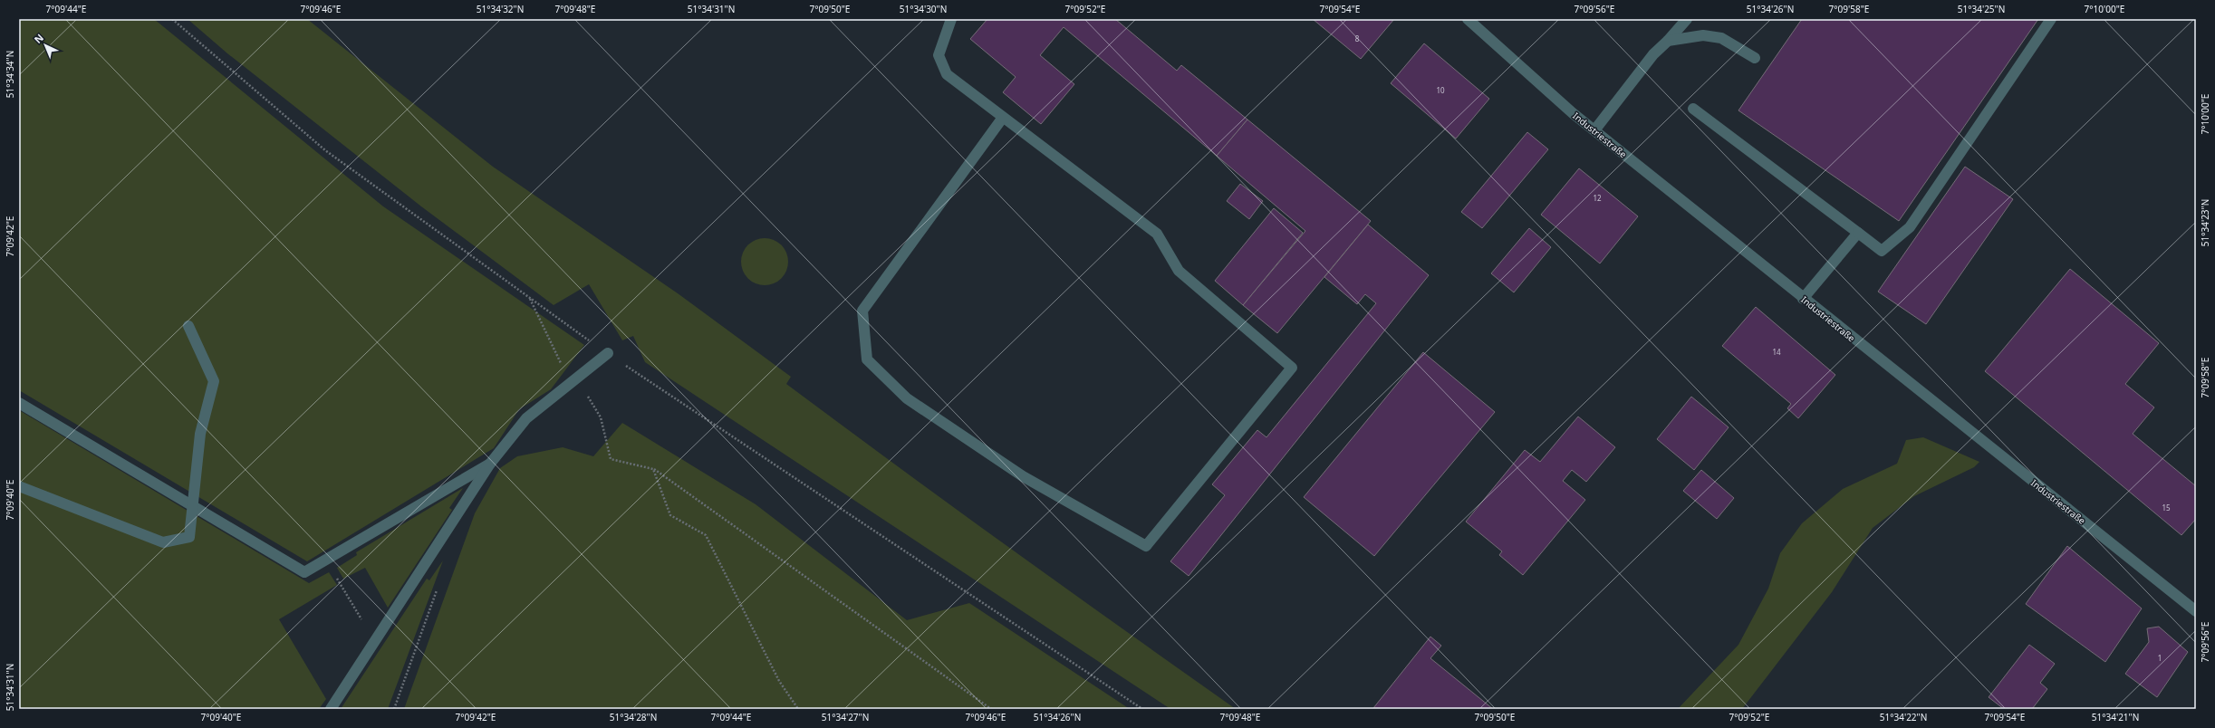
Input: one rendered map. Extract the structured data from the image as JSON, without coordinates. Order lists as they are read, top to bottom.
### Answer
{
  "streets": {
    "street": ["Industriestraße"]
  },
  "house_numbers": [
    "8",
    "10",
    "12",
    "14",
    "15",
    "1"
  ],
  "north": "top left",
  "coordinates": [
    "7°09'44\"E",
    "7°09'46\"E",
    "51°34'32\"N",
    "7°09'48\"E",
    "51°34'31\"N",
    "7°09'50\"E",
    "51°34'30\"N",
    "7°09'52\"E",
    "7°09'54\"E",
    "7°09'56\"E",
    "51°34'26\"N",
    "7°09'58\"E",
    "51°34'25\"N",
    "7°10'00\"E",
    "51°34'34\"N",
    "51°34'23\"N",
    "7°09'42\"E",
    "7°09'40\"E",
    "51°34'28\"N",
    "51°34'27\"N",
    "51°34'22\"N",
    "51°34'21\"N"
  ]
}
